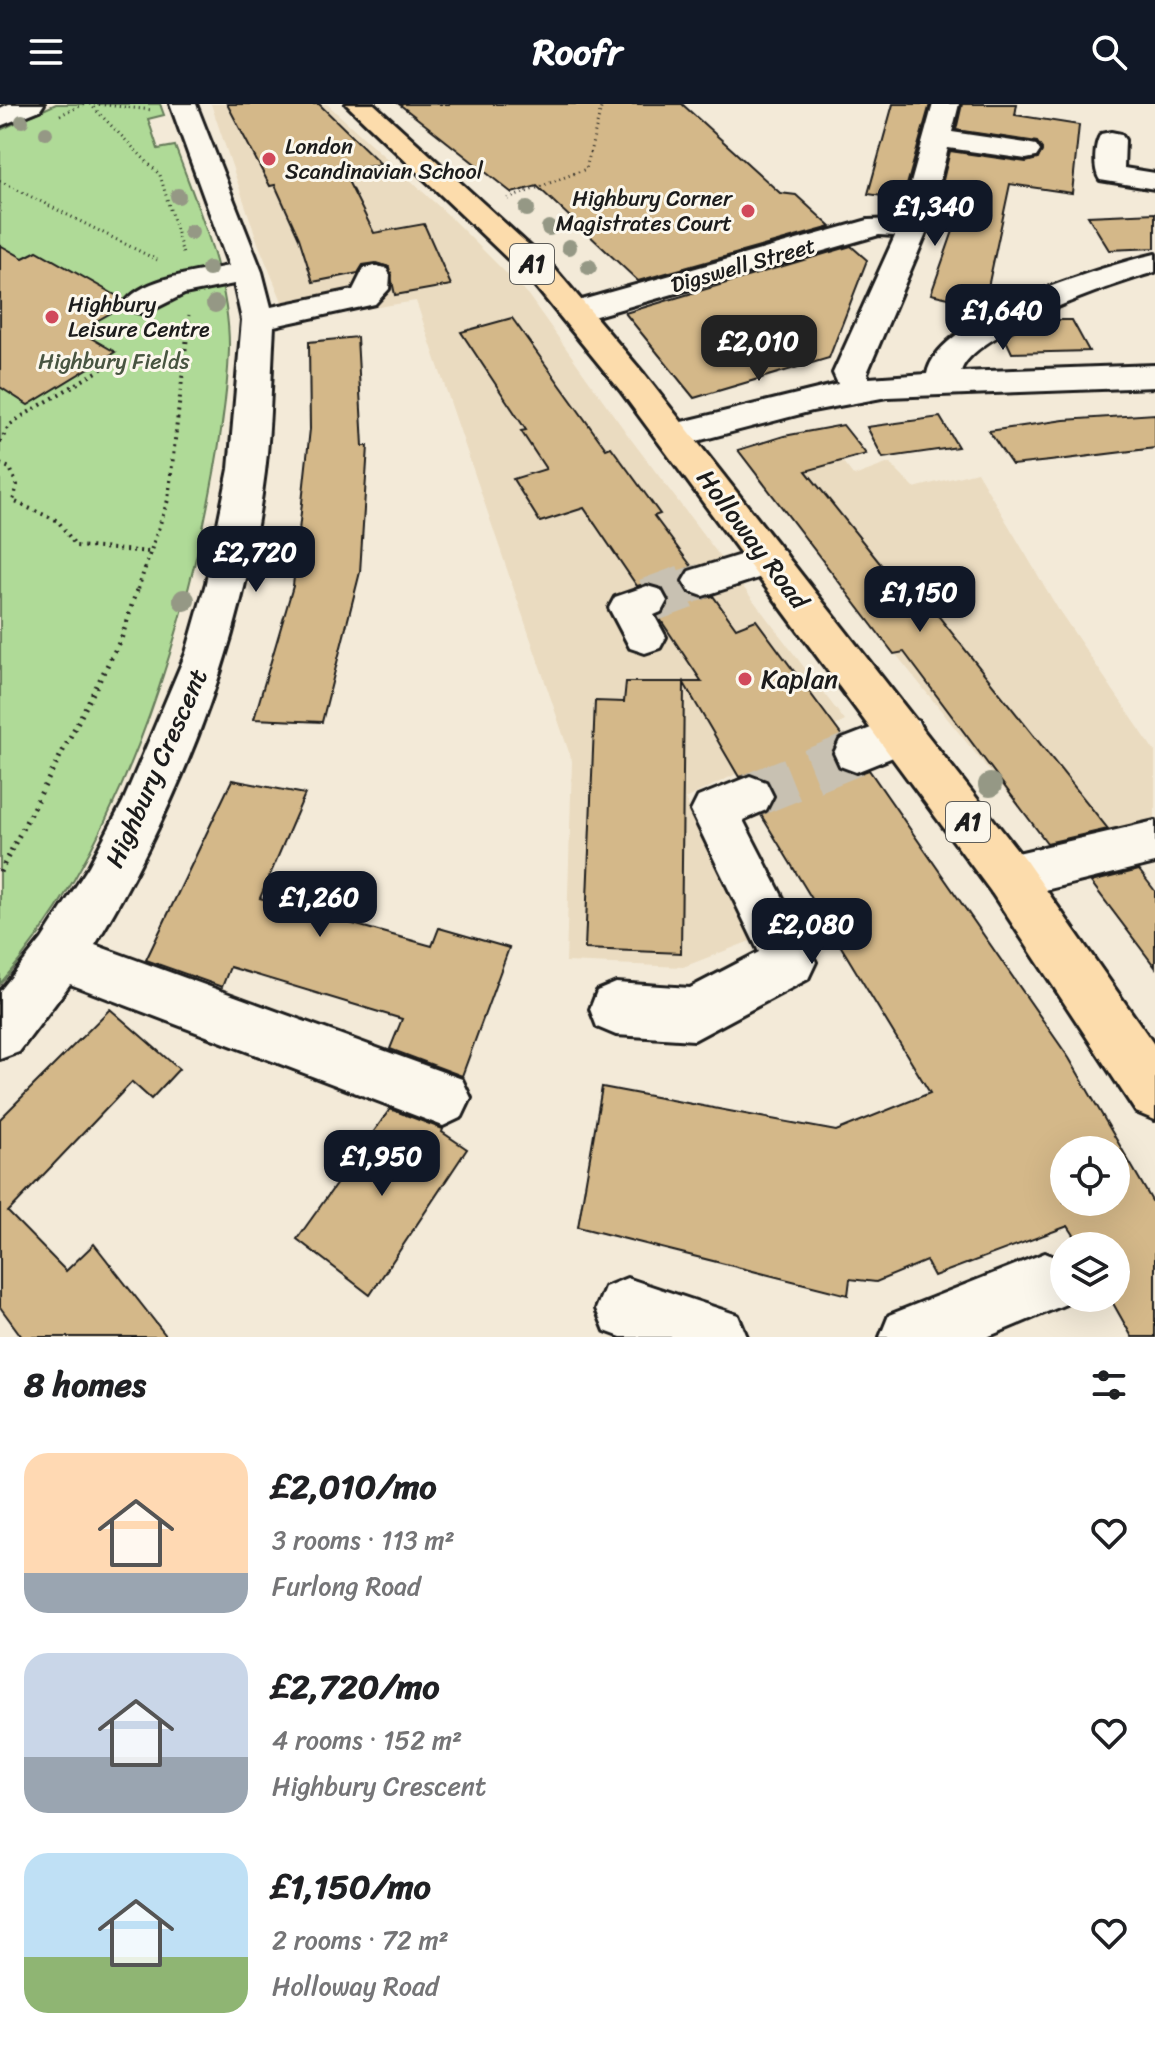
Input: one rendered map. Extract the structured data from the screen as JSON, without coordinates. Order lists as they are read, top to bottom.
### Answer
{
  "streets": {
    "highway": ["A1", "Holloway Road"],
    "street": ["Digswell Street", "Highbury Crescent"]
  },
  "crossings": [
    ["Digswell Street", "Holloway Road"]
  ],
  "parks": ["Highbury Fields"],
  "places": [
    "London Scandinavian School",
    "Highbury Corner Magistrates Court",
    "Highbury Leisure Centre",
    "Kaplan"
  ],
  "page": {
    "header": "Roofr",
    "price": [
      "£1,340",
      "£1,640",
      "£2,010",
      "£2,720",
      "£1,150",
      "£1,260",
      "£2,080",
      "£1,950"
    ],
    "heading": "8 homes",
    "list": [
      {
        "name": "£2,010/mo",
        "note": "3 rooms · 113 m² · Furlong Road"
      },
      {
        "name": "£2,720/mo",
        "note": "4 rooms · 152 m² · Highbury Crescent"
      },
      {
        "name": "£1,150/mo",
        "note": "2 rooms · 72 m² · Holloway Road"
      }
    ]
  }
}
